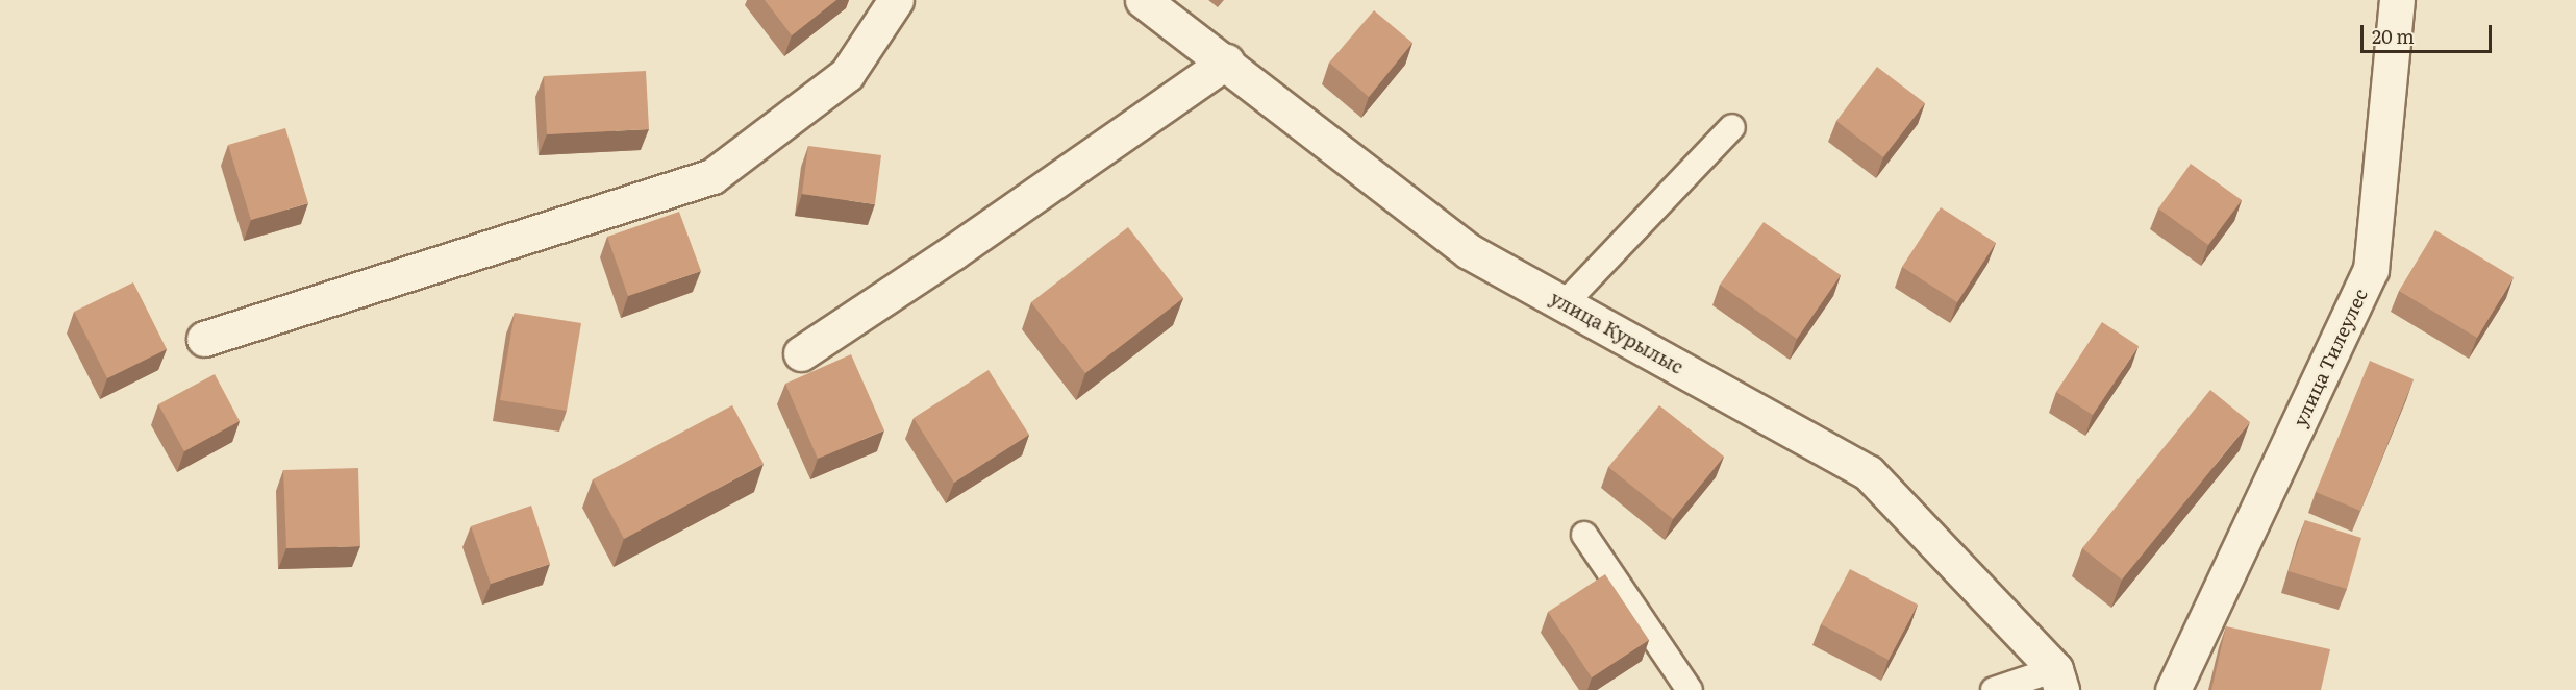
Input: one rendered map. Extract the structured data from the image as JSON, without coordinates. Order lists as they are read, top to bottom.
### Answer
{
  "streets": {
    "street": ["улица Курылыс", "улица Тилеулес"]
  },
  "scale_bar": "20 m"
}
